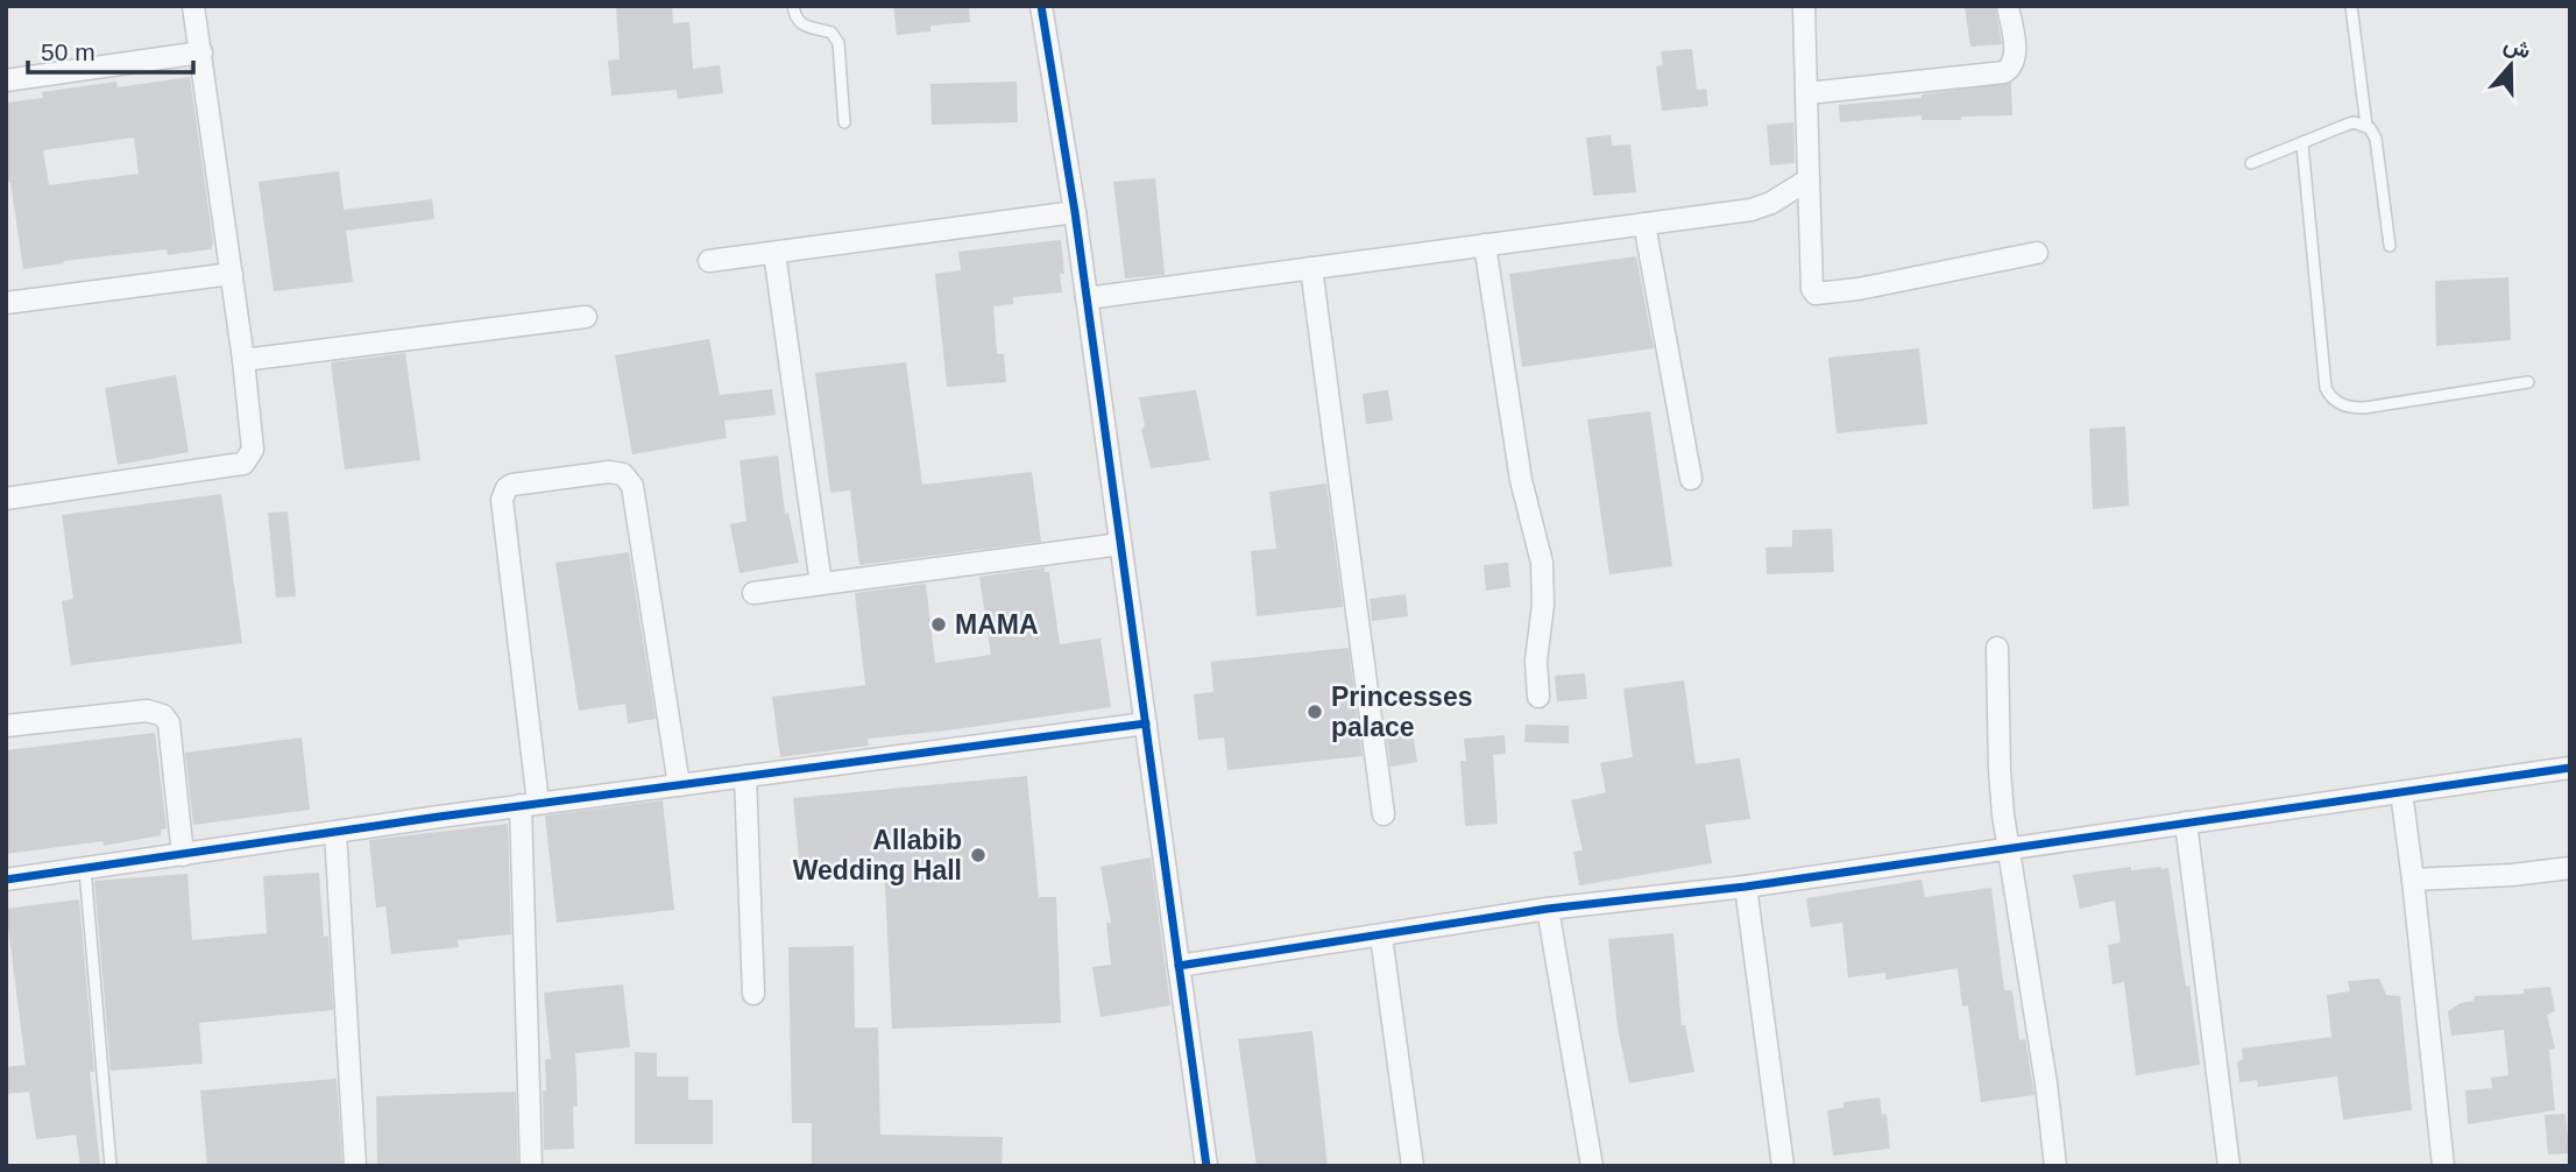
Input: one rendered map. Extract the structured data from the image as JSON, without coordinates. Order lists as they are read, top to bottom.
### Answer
{
  "places": ["MAMA", "Princesses palace", "Allabib Wedding Hall"],
  "scale_bar": "50 m",
  "north": "top"
}
